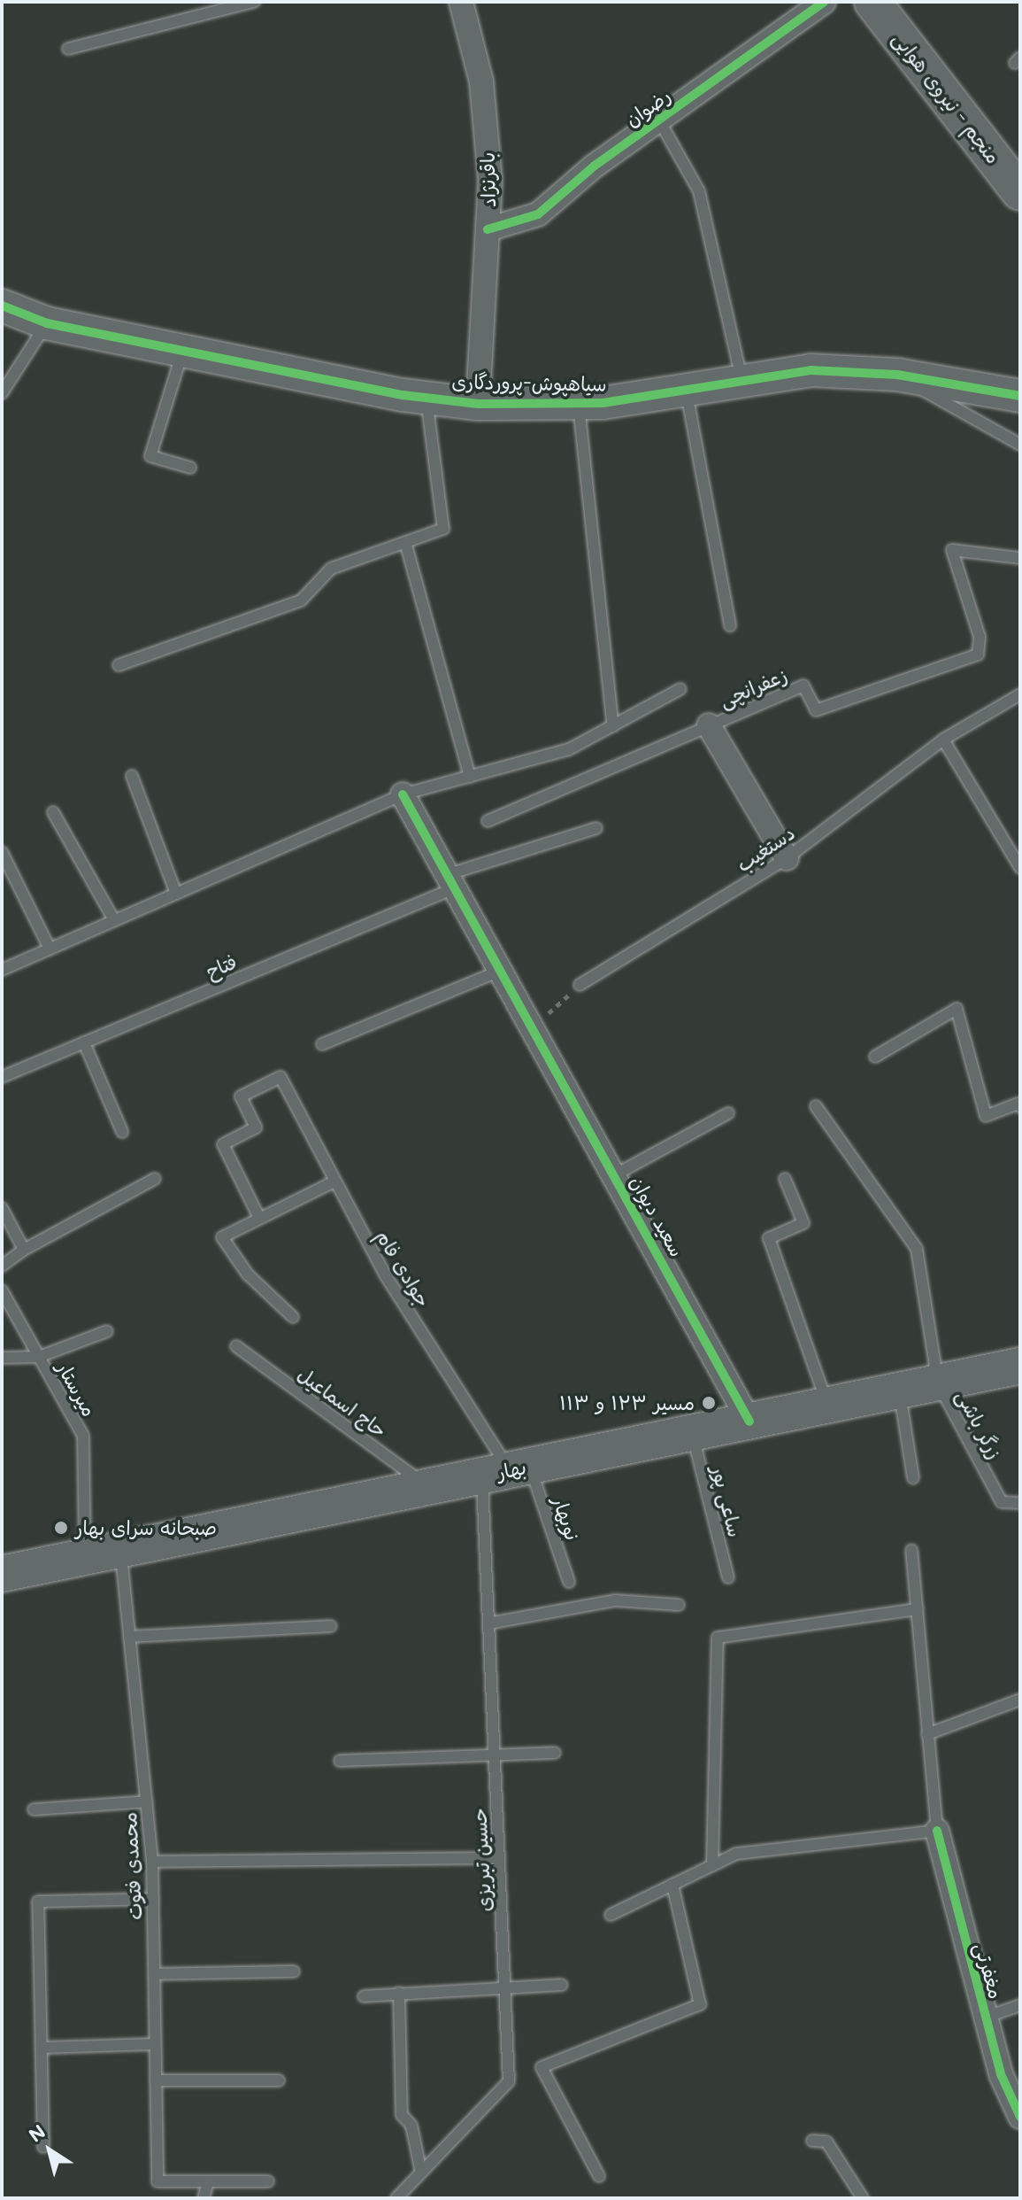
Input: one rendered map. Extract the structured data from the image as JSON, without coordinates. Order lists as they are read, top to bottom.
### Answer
{
  "streets": {
    "main road": ["منجم - نیروی هوایی", "بهار"],
    "street": [
      "رضوان",
      "باقرنژاد",
      "سیاهپوش-پروردگاری",
      "سعید دیوان",
      "مغفرتی"
    ],
    "lane": [
      "زعفرانچی",
      "دستغیب",
      "فتاح",
      "جوادی فام",
      "میرستار",
      "حاج اسماعیل",
      "زرگر باشی",
      "ساعی پور",
      "نوبهار",
      "حسین تبریزی",
      "محمدی فتوت"
    ]
  },
  "crossings": [
    ["رضوان", "باقرنژاد"],
    ["باقرنژاد", "سیاهپوش-پروردگاری"],
    ["فتاح", "سعید دیوان"],
    ["سعید دیوان", "بهار"],
    ["جوادی فام", "بهار"],
    ["جوادی فام", "نوبهار"],
    ["جوادی فام", "حسین تبریزی"],
    ["میرستار", "بهار"],
    ["حاج اسماعیل", "بهار"],
    ["زرگر باشی", "بهار"],
    ["بهار", "ساعی پور"],
    ["بهار", "نوبهار"],
    ["بهار", "حسین تبریزی"],
    ["بهار", "محمدی فتوت"],
    ["نوبهار", "حسین تبریزی"]
  ],
  "places": ["مسیر ۱۲۳ و ۱۱۳", "صبحانه سرای بهار"],
  "north": "top left"
}
